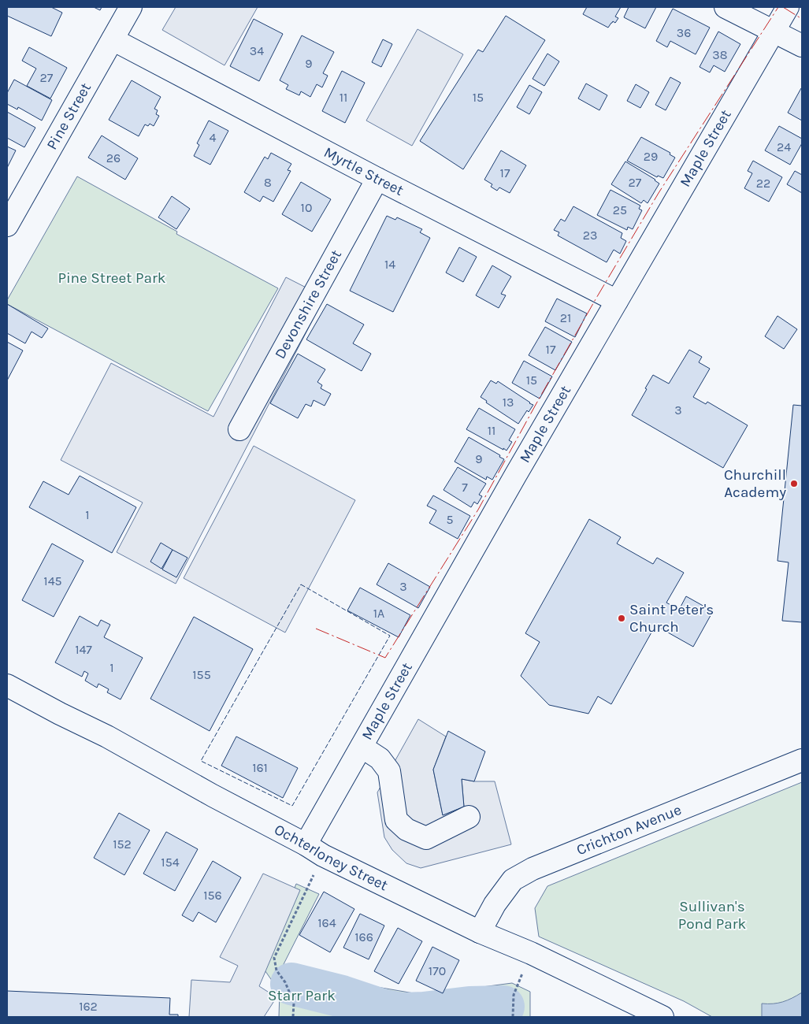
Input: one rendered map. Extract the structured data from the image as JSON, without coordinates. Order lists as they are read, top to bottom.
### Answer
{
  "streets": {
    "main road": [
      "Pine Street",
      "Maple Street",
      "Myrtle Street",
      "Devonshire Street",
      "Crichton Avenue",
      "Ochterloney Street"
    ]
  },
  "crossings": [
    ["Pine Street", "Myrtle Street"],
    ["Maple Street", "Myrtle Street"],
    ["Maple Street", "Ochterloney Street"],
    ["Myrtle Street", "Devonshire Street"],
    ["Crichton Avenue", "Ochterloney Street"]
  ],
  "parks": ["Pine Street Park", "Sullivan's Pond Park", "Starr Park"],
  "places": ["Churchill Academy", "Saint Peter's Church"],
  "house_numbers": [
    "36",
    "34",
    "38",
    "9",
    "27",
    "11",
    "15",
    "4",
    "24",
    "29",
    "26",
    "17",
    "8",
    "27",
    "22",
    "10",
    "25",
    "23",
    "14",
    "21",
    "17",
    "15",
    "13",
    "3",
    "11",
    "9",
    "7",
    "1",
    "5",
    "145",
    "3",
    "1A",
    "147",
    "1",
    "155",
    "161",
    "152",
    "154",
    "156",
    "164",
    "166",
    "170",
    "162"
  ]
}
